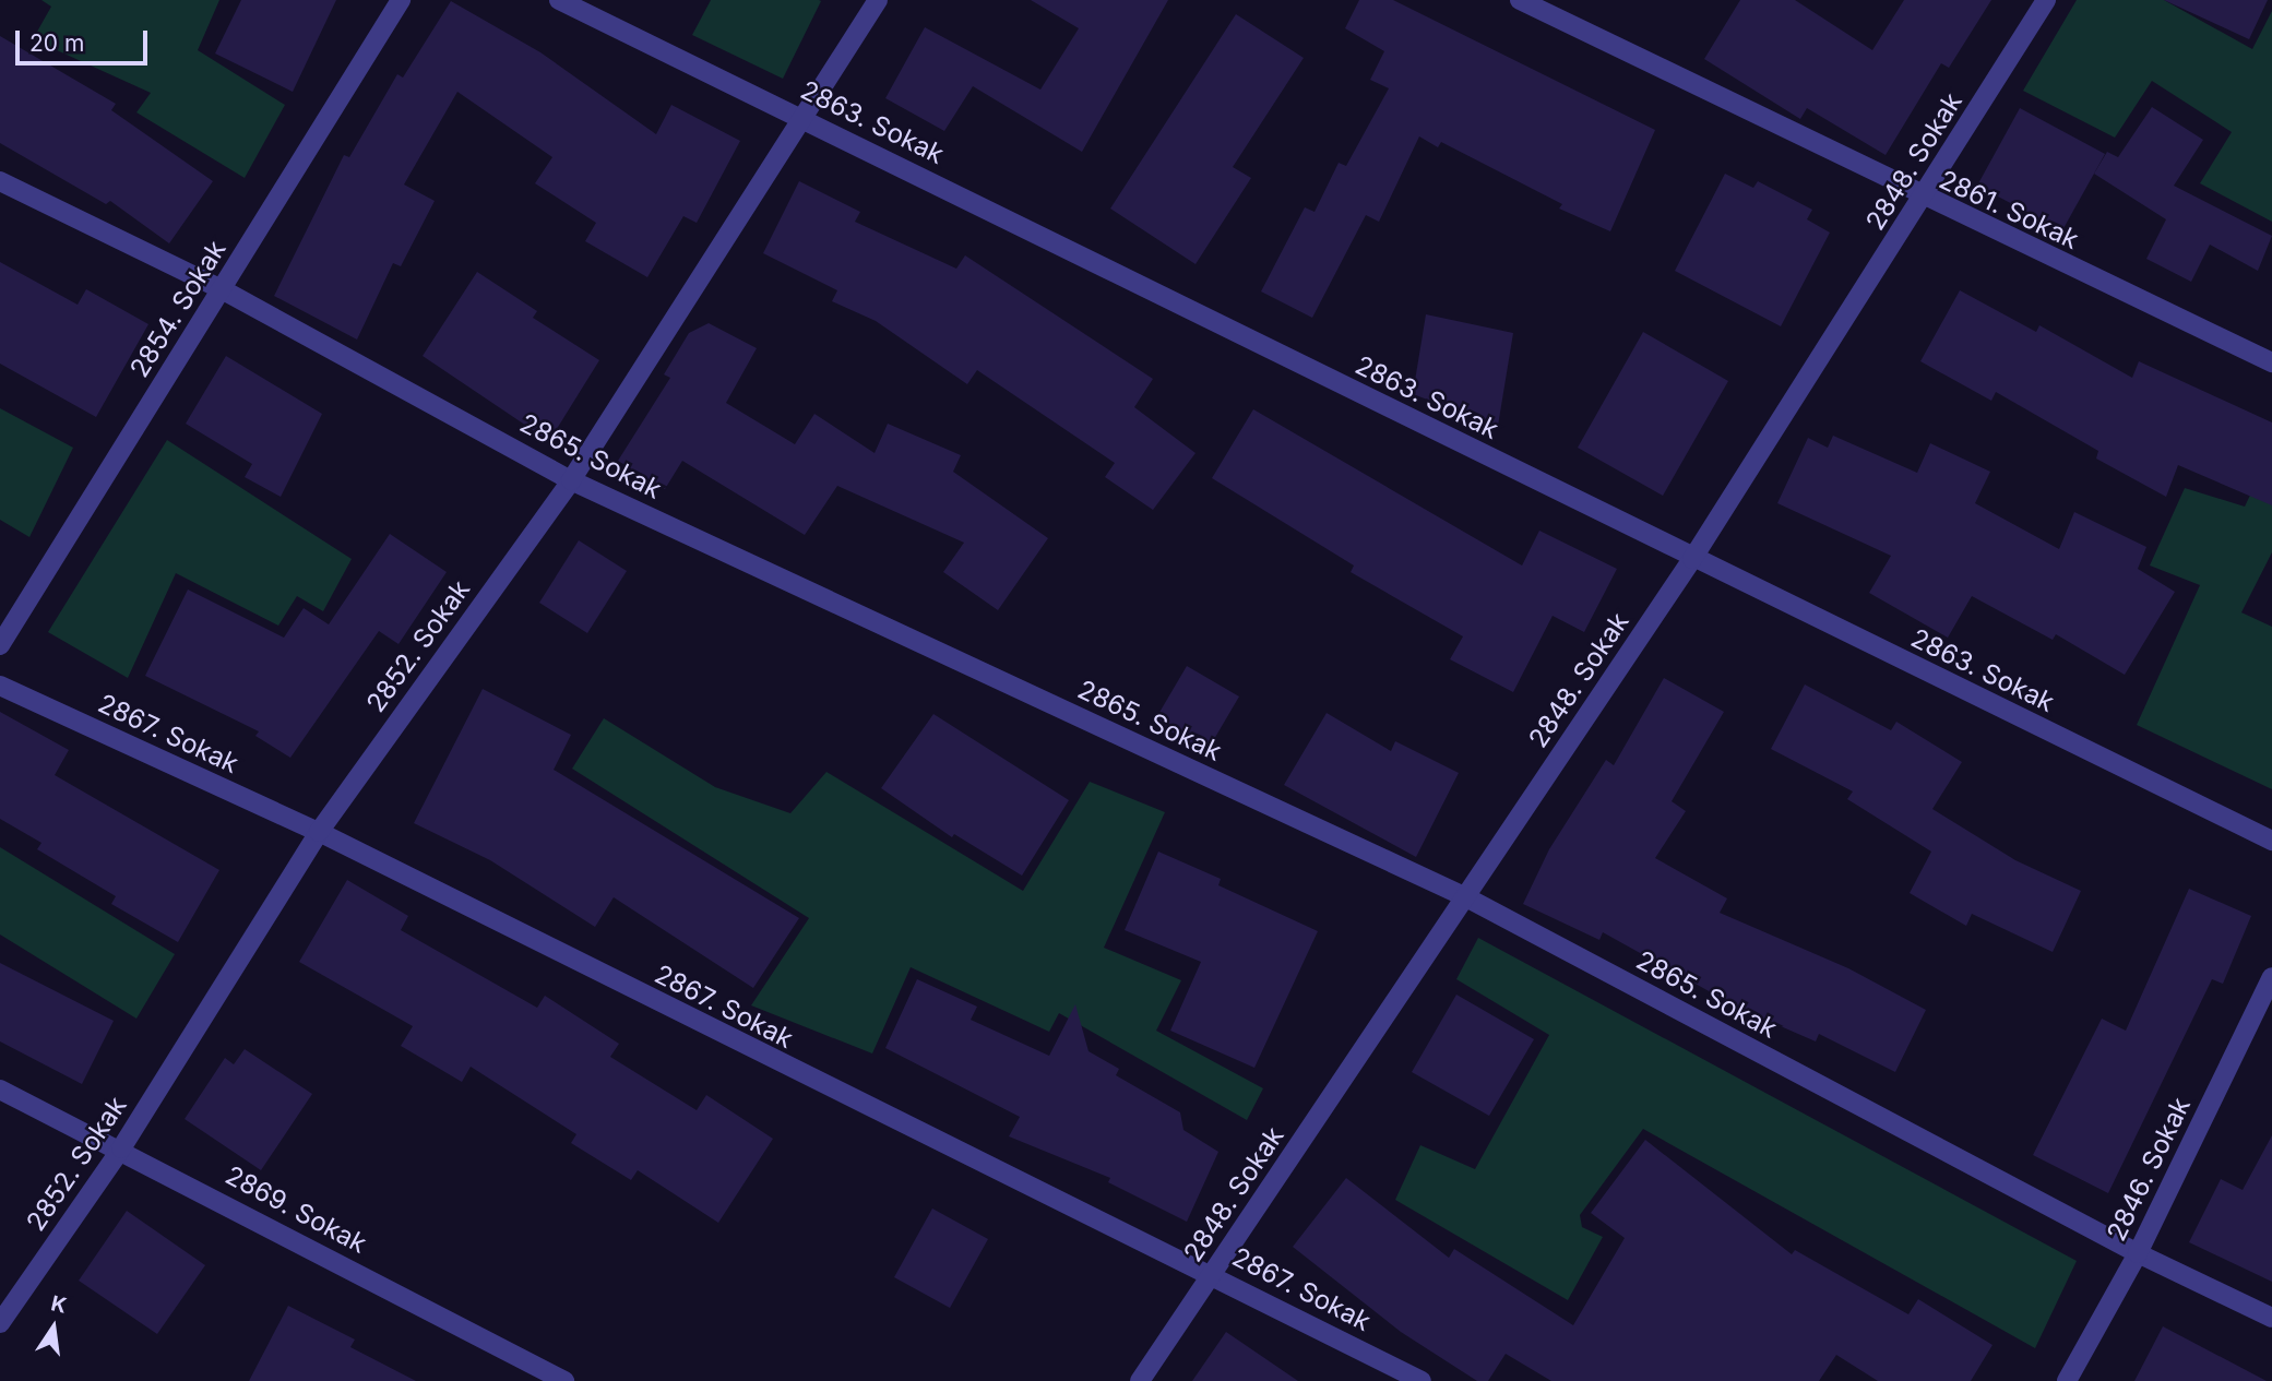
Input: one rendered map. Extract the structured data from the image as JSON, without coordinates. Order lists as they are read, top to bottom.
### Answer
{
  "streets": {
    "street": [
      "2863. Sokak",
      "2848. Sokak",
      "2861. Sokak",
      "2854. Sokak",
      "2865. Sokak",
      "2852. Sokak",
      "2867. Sokak",
      "2846. Sokak",
      "2869. Sokak"
    ]
  },
  "crossings": [
    ["2863. Sokak", "2848. Sokak"],
    ["2863. Sokak", "2852. Sokak"],
    ["2848. Sokak", "2861. Sokak"],
    ["2848. Sokak", "2865. Sokak"],
    ["2848. Sokak", "2867. Sokak"],
    ["2854. Sokak", "2865. Sokak"],
    ["2865. Sokak", "2852. Sokak"],
    ["2865. Sokak", "2846. Sokak"],
    ["2852. Sokak", "2867. Sokak"],
    ["2852. Sokak", "2869. Sokak"]
  ],
  "scale_bar": "20 m",
  "north": "top"
}
